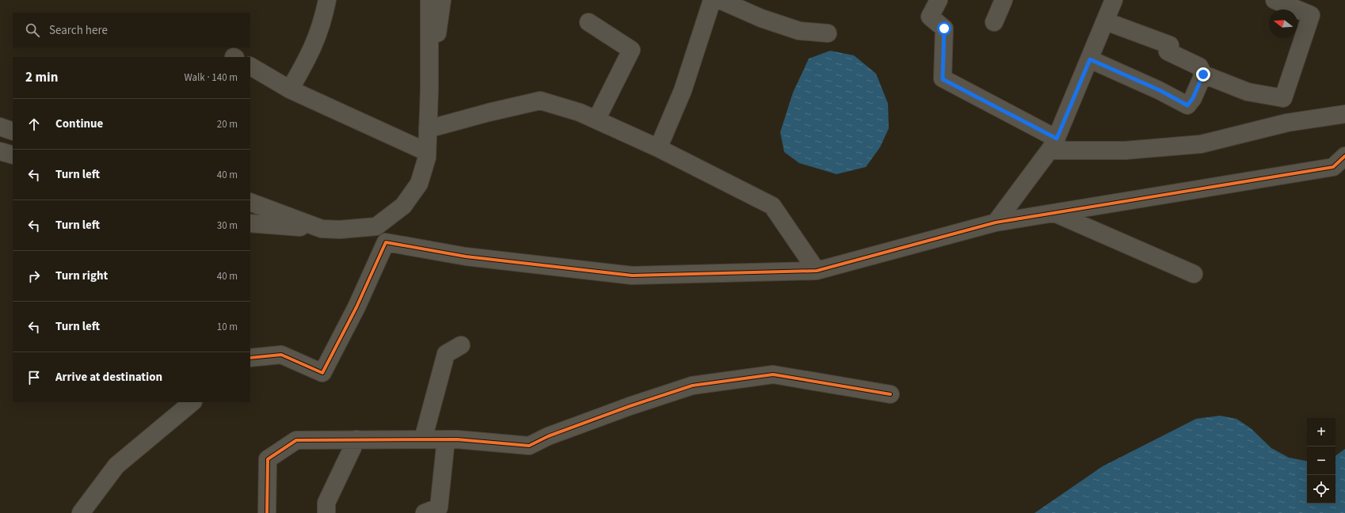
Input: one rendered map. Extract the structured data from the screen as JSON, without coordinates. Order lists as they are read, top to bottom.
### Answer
{
  "north": "left",
  "page": {
    "search": "Search here",
    "heading": ["2 min", "Walk · 140 m"],
    "list": [
      ["Continue", "20 m"],
      ["Turn left", "40 m"],
      ["Turn left", "30 m"],
      ["Turn right", "40 m"],
      ["Turn left", "10 m"],
      "Arrive at destination"
    ],
    "map_buttons": ["+", "−"]
  }
}
